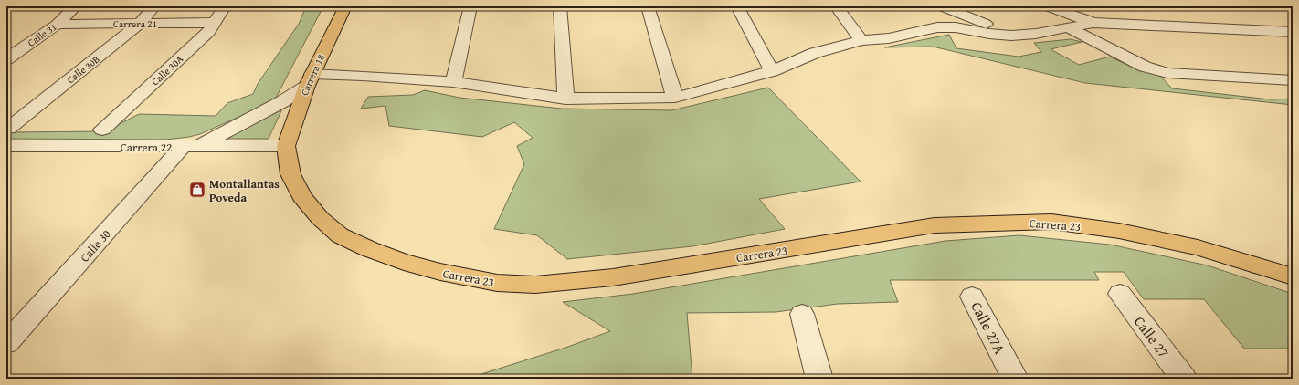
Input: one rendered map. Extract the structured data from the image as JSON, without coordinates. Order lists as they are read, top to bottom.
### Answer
{
  "streets": {
    "highway": ["Carrera 18", "Carrera 23"],
    "street": [
      "Carrera 21",
      "Calle 31",
      "Calle 30B",
      "Calle 30A",
      "Carrera 22",
      "Calle 30",
      "Calle 27A",
      "Calle 27"
    ]
  },
  "crossings": [
    ["Carrera 21", "Calle 31"],
    ["Carrera 21", "Calle 30B"],
    ["Carrera 21", "Calle 30A"],
    ["Calle 30B", "Carrera 22"],
    ["Carrera 18", "Carrera 22"],
    ["Carrera 18", "Carrera 23"],
    ["Carrera 18", "Calle 30"],
    ["Carrera 22", "Carrera 23"],
    ["Carrera 22", "Calle 30"]
  ],
  "places": {
    "shop": ["Montallantas Poveda"]
  }
}
